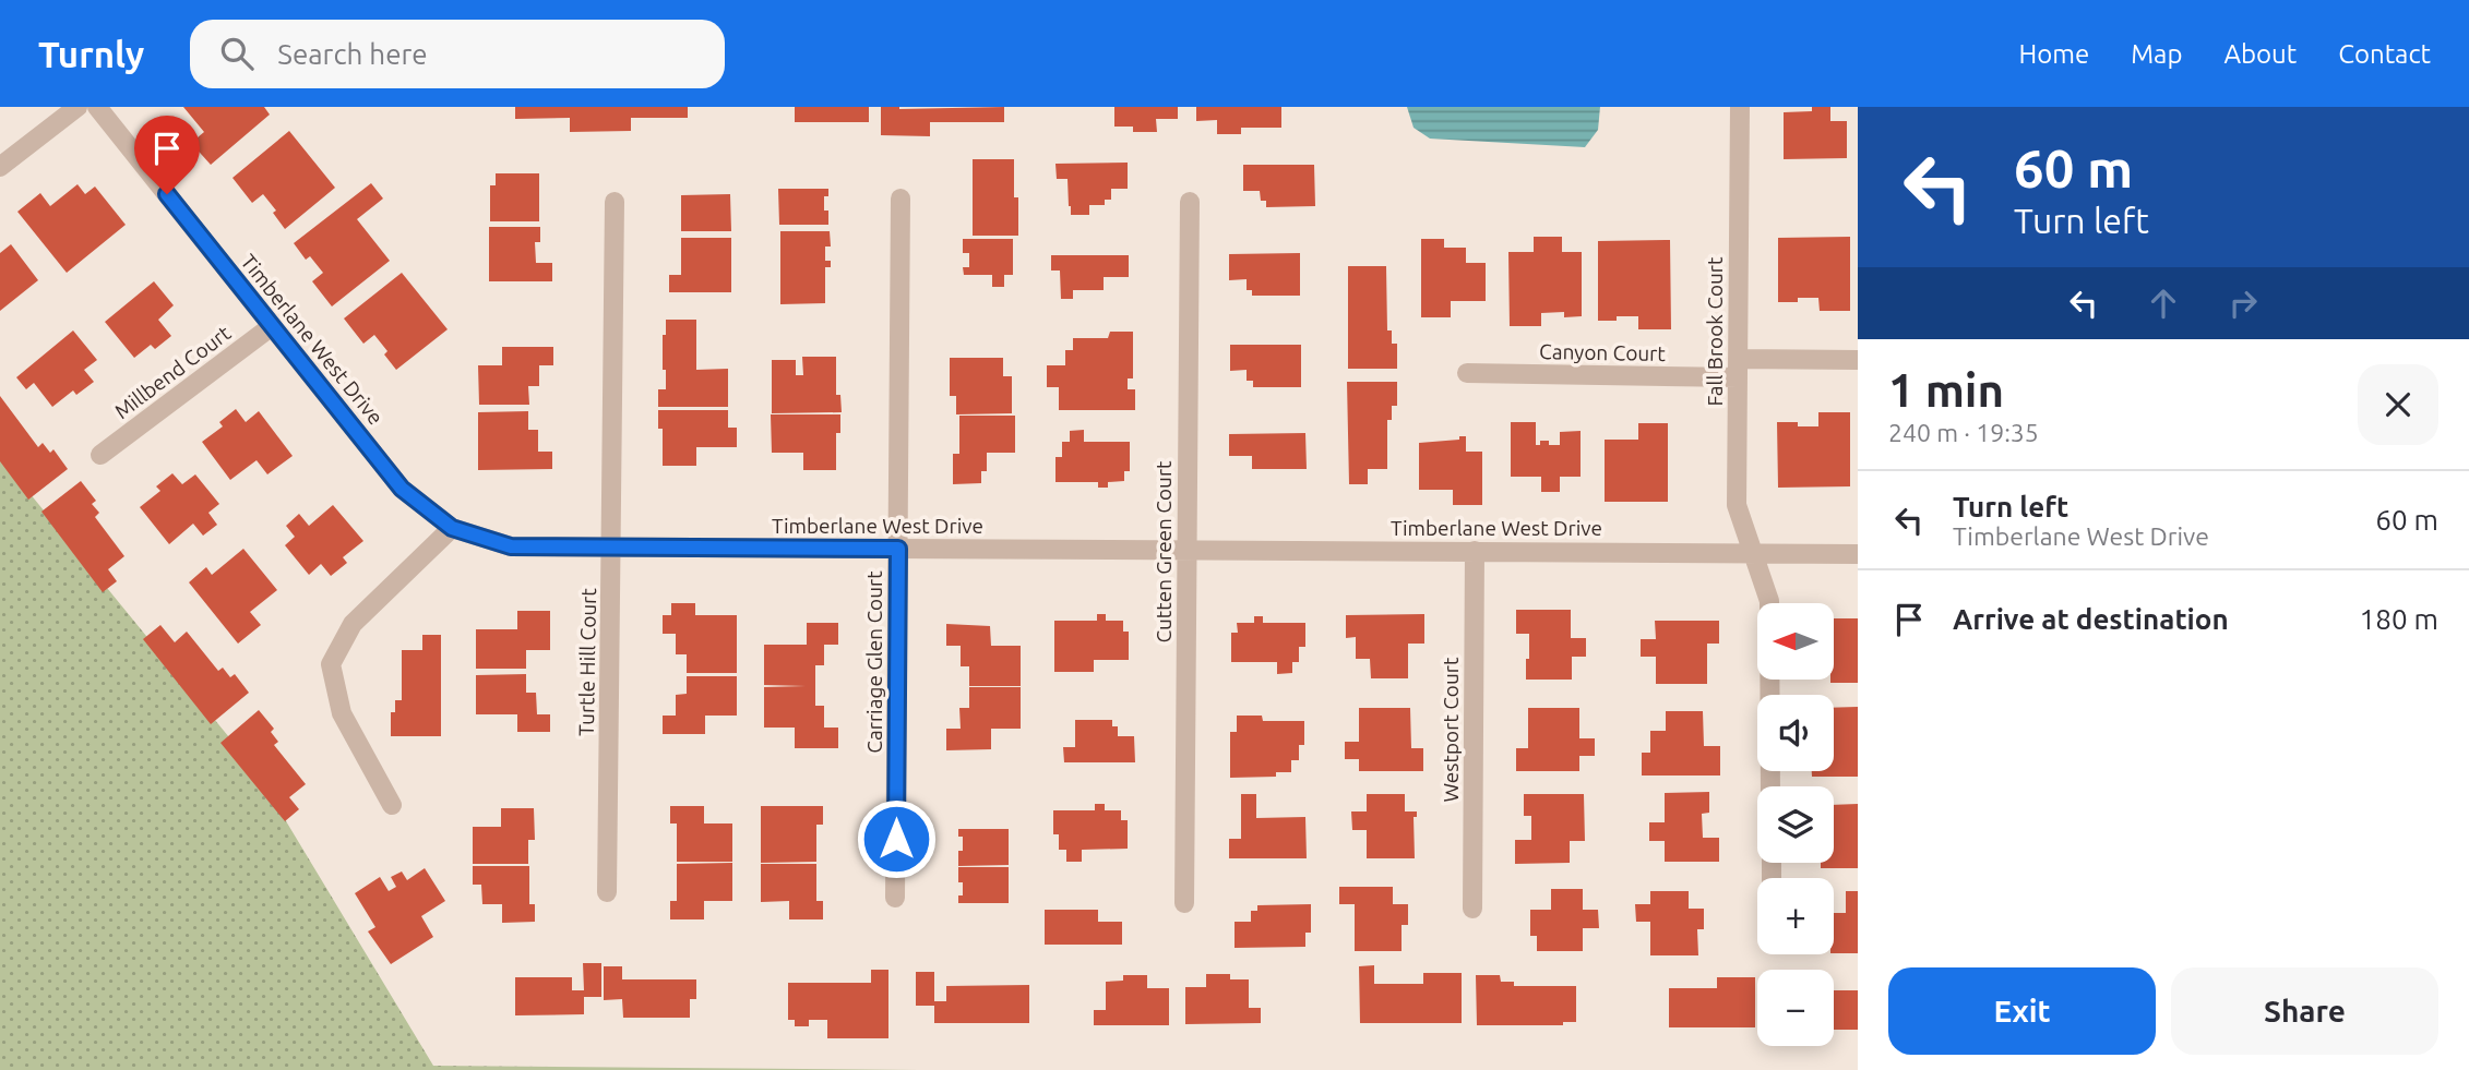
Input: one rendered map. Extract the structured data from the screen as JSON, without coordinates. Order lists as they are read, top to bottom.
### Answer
{
  "streets": {
    "street": [
      "Fall Brook Court",
      "Timberlane West Drive",
      "Canyon Court",
      "Millbend Court",
      "Cutten Green Court",
      "Turtle Hill Court",
      "Carriage Glen Court",
      "Westport Court"
    ]
  },
  "crossings": [
    ["Fall Brook Court", "Timberlane West Drive"],
    ["Fall Brook Court", "Canyon Court"],
    ["Timberlane West Drive", "Millbend Court"],
    ["Timberlane West Drive", "Cutten Green Court"],
    ["Timberlane West Drive", "Turtle Hill Court"],
    ["Timberlane West Drive", "Carriage Glen Court"],
    ["Timberlane West Drive", "Westport Court"]
  ],
  "north": "left",
  "page": {
    "header": "Turnly",
    "search": "Search here",
    "nav": [
      "Home",
      "Map",
      "About",
      "Contact"
    ],
    "turn": ["60 m", "Turn left"],
    "heading": ["1 min", "240 m · 19:35"],
    "list": [
      {
        "name": "Turn left",
        "note": "Timberlane West Drive",
        "value": "60 m"
      },
      {
        "name": "Arrive at destination",
        "value": "180 m"
      }
    ],
    "map_buttons": ["+", "−"],
    "buttons": ["Exit", "Share"]
  }
}
